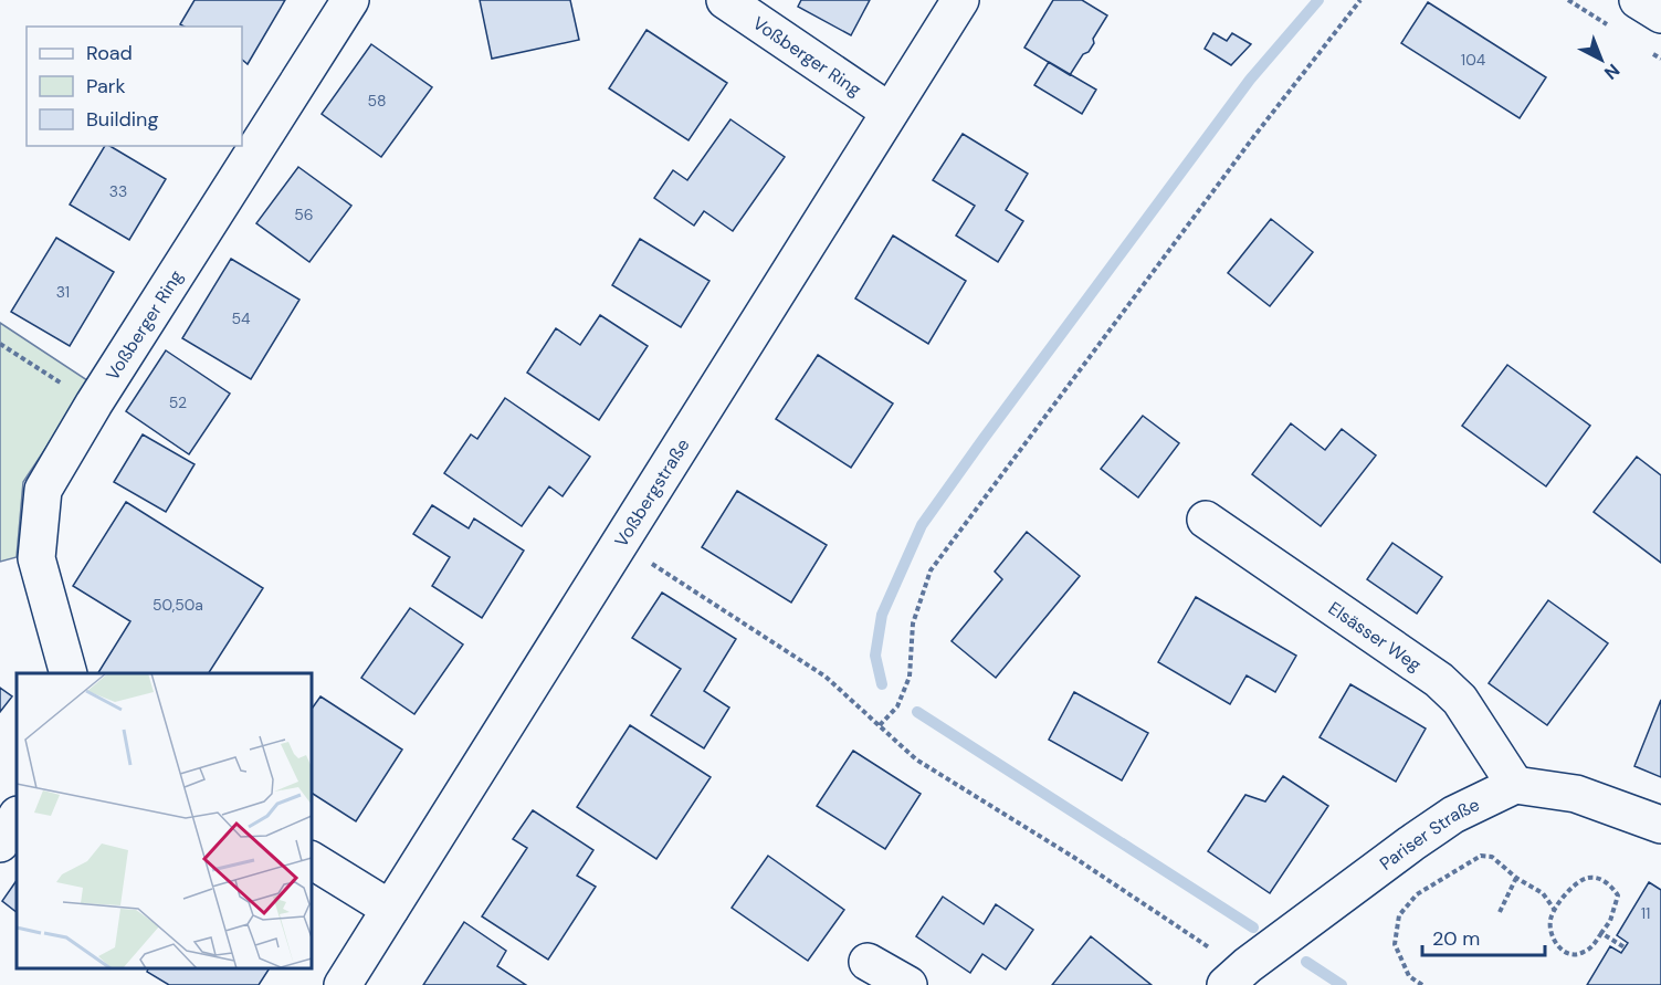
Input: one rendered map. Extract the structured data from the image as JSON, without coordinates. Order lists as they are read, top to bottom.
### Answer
{
  "streets": {
    "street": [
      "Voßberger Ring",
      "Voßbergstraße",
      "Elsässer Weg",
      "Pariser Straße"
    ]
  },
  "crossings": [
    ["Voßberger Ring", "Voßbergstraße"],
    ["Elsässer Weg", "Pariser Straße"]
  ],
  "house_numbers": [
    "104",
    "58",
    "33",
    "56",
    "31",
    "54",
    "52",
    "50,50a",
    "11"
  ],
  "legend": ["Road", "Park", "Building"],
  "scale_bar": "20 m",
  "north": "bottom right"
}
